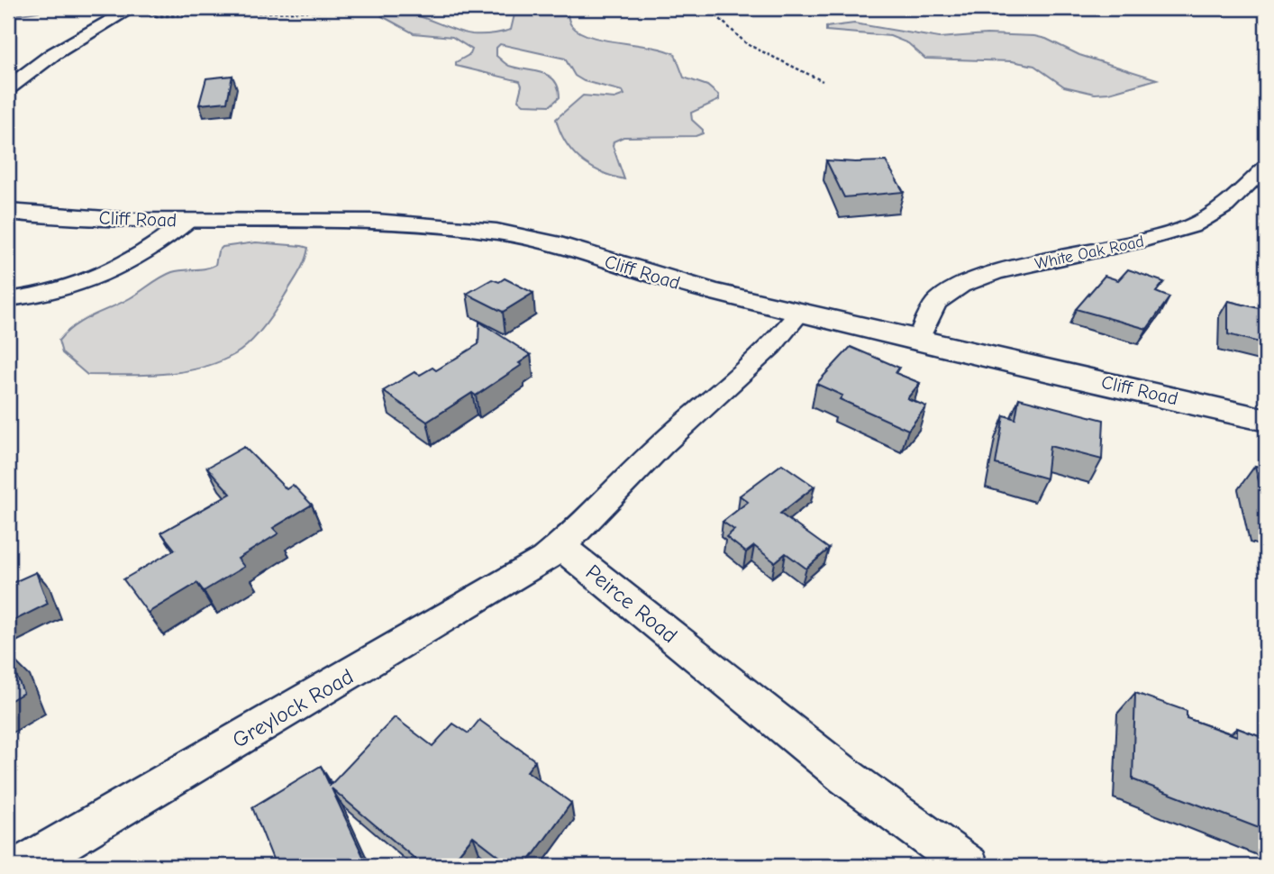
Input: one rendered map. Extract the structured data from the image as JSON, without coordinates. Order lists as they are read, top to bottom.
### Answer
{
  "streets": {
    "street": [
      "Cliff Road",
      "White Oak Road",
      "Peirce Road",
      "Greylock Road"
    ]
  },
  "crossings": [
    ["Cliff Road", "White Oak Road"],
    ["Peirce Road", "Greylock Road"]
  ]
}
